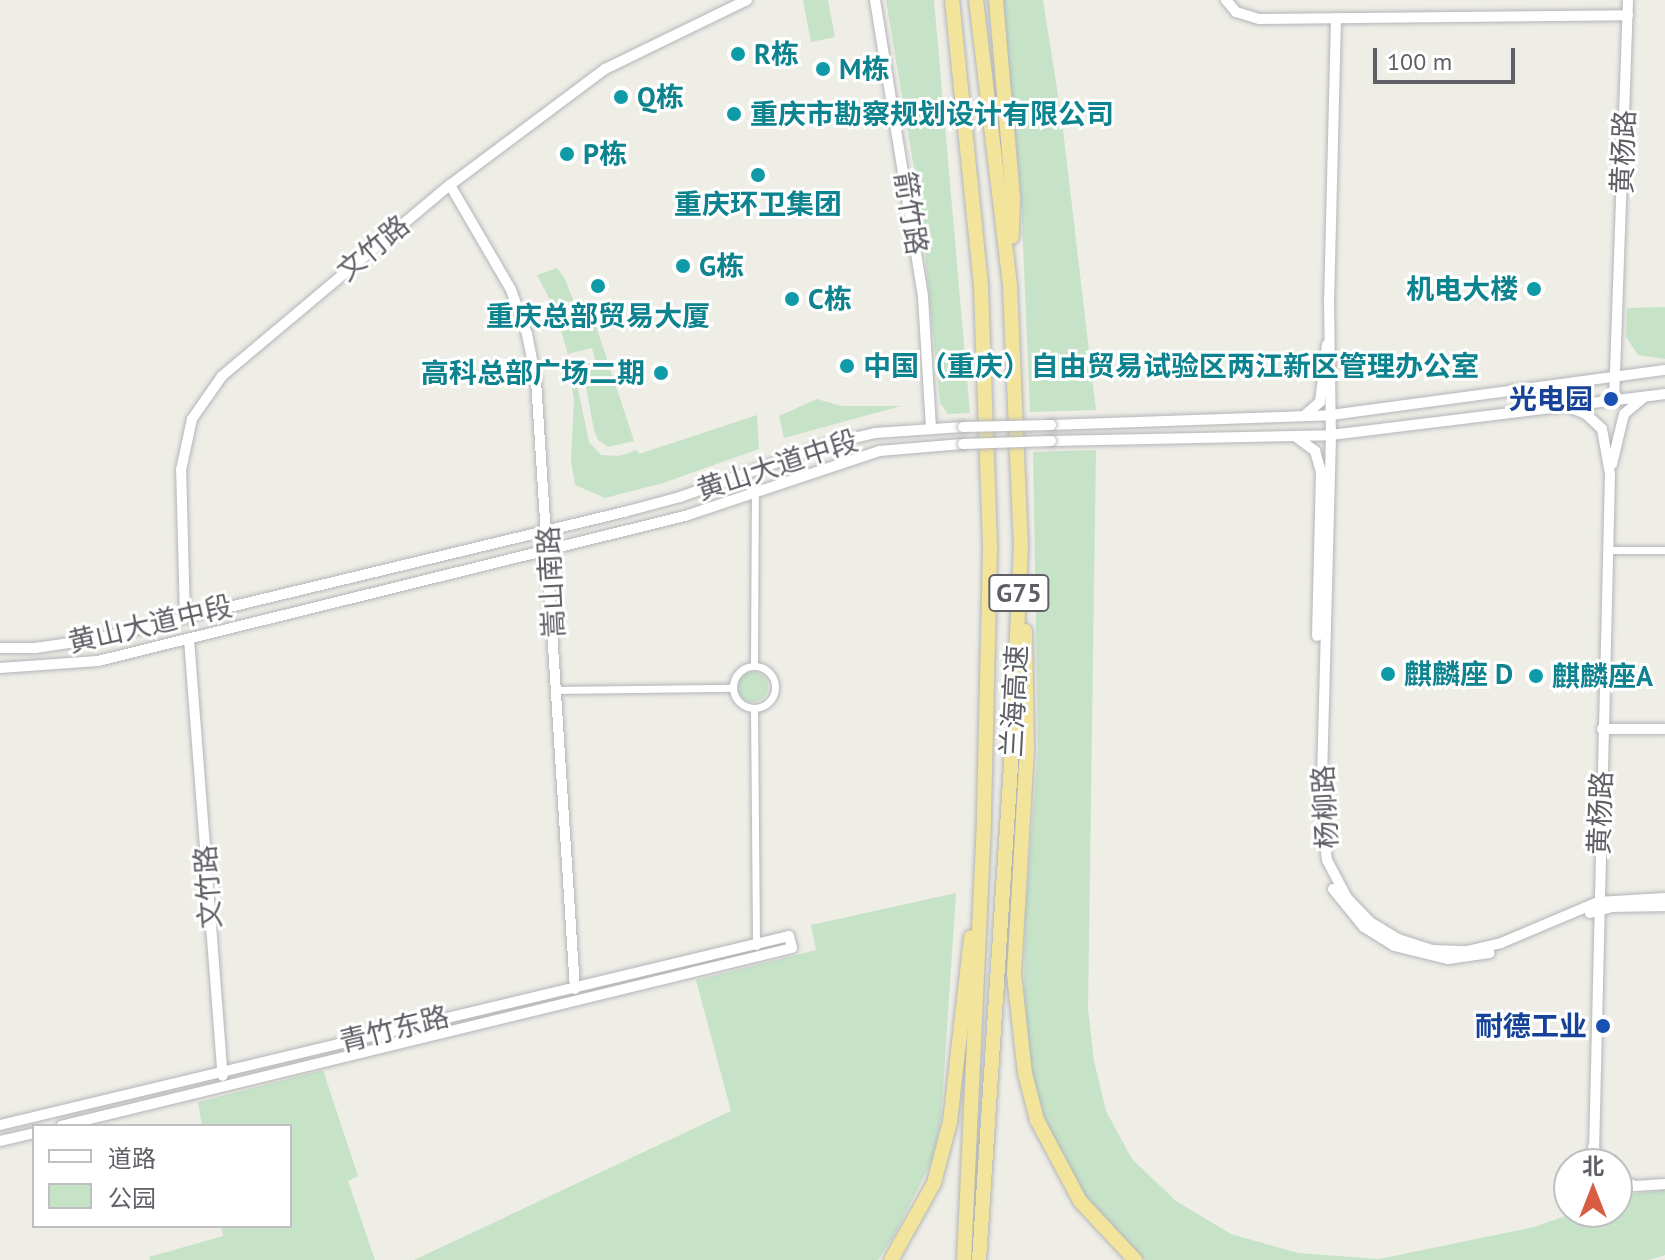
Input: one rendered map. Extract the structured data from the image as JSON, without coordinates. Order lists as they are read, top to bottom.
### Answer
{
  "streets": {
    "highway": ["G75", "兰海高速"],
    "street": [
      "黄杨路",
      "箭竹路",
      "文竹路",
      "黄山大道中段",
      "嵩山南路",
      "杨柳路",
      "青竹东路"
    ]
  },
  "crossings": [
    ["黄杨路", "黄山大道中段"],
    ["黄杨路", "杨柳路"],
    ["箭竹路", "黄山大道中段"],
    ["文竹路", "黄山大道中段"],
    ["文竹路", "嵩山南路"],
    ["文竹路", "青竹东路"],
    ["黄山大道中段", "嵩山南路"],
    ["黄山大道中段", "杨柳路"],
    ["嵩山南路", "青竹东路"],
    ["G75", "兰海高速"]
  ],
  "places": [
    "R栋",
    "M栋",
    "Q栋",
    "重庆市勘察规划设计有限公司",
    "P栋",
    "重庆环卫集团",
    "G栋",
    "重庆总部贸易大厦",
    "机电大楼",
    "C栋",
    "中国（重庆）自由贸易试验区两江新区管理办公室",
    "高科总部广场二期",
    "光电园",
    "麒麟座 D",
    "麒麟座A",
    "耐德工业"
  ],
  "legend": ["道路", "公园"],
  "scale_bar": "100 m",
  "north": "top"
}
